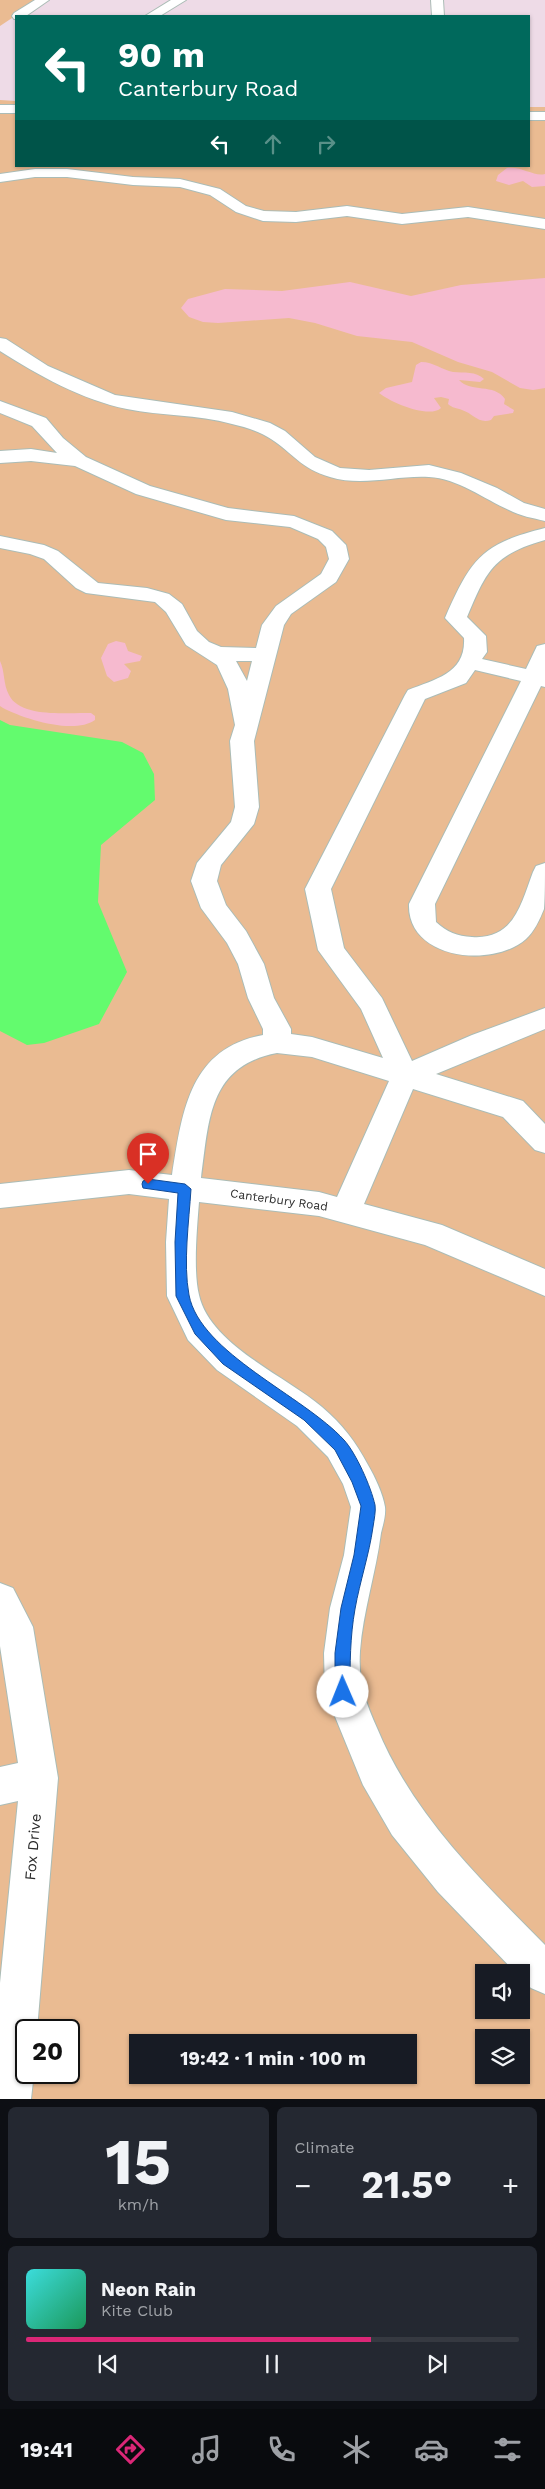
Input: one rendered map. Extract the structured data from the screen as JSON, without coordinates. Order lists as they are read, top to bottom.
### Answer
{
  "streets": {
    "street": ["Canterbury Road", "Fox Drive"]
  },
  "page": {
    "turn": ["90 m", "Canterbury Road"],
    "limit": "20",
    "trip": "19:42 · 1 min · 100 m",
    "tile": [
      ["15", "km/h"],
      "Climate"
    ],
    "heat": ["−", "21.5°", "+"],
    "song": ["Neon Rain", "Kite Club"],
    "tabs": "19:41"
  }
}
